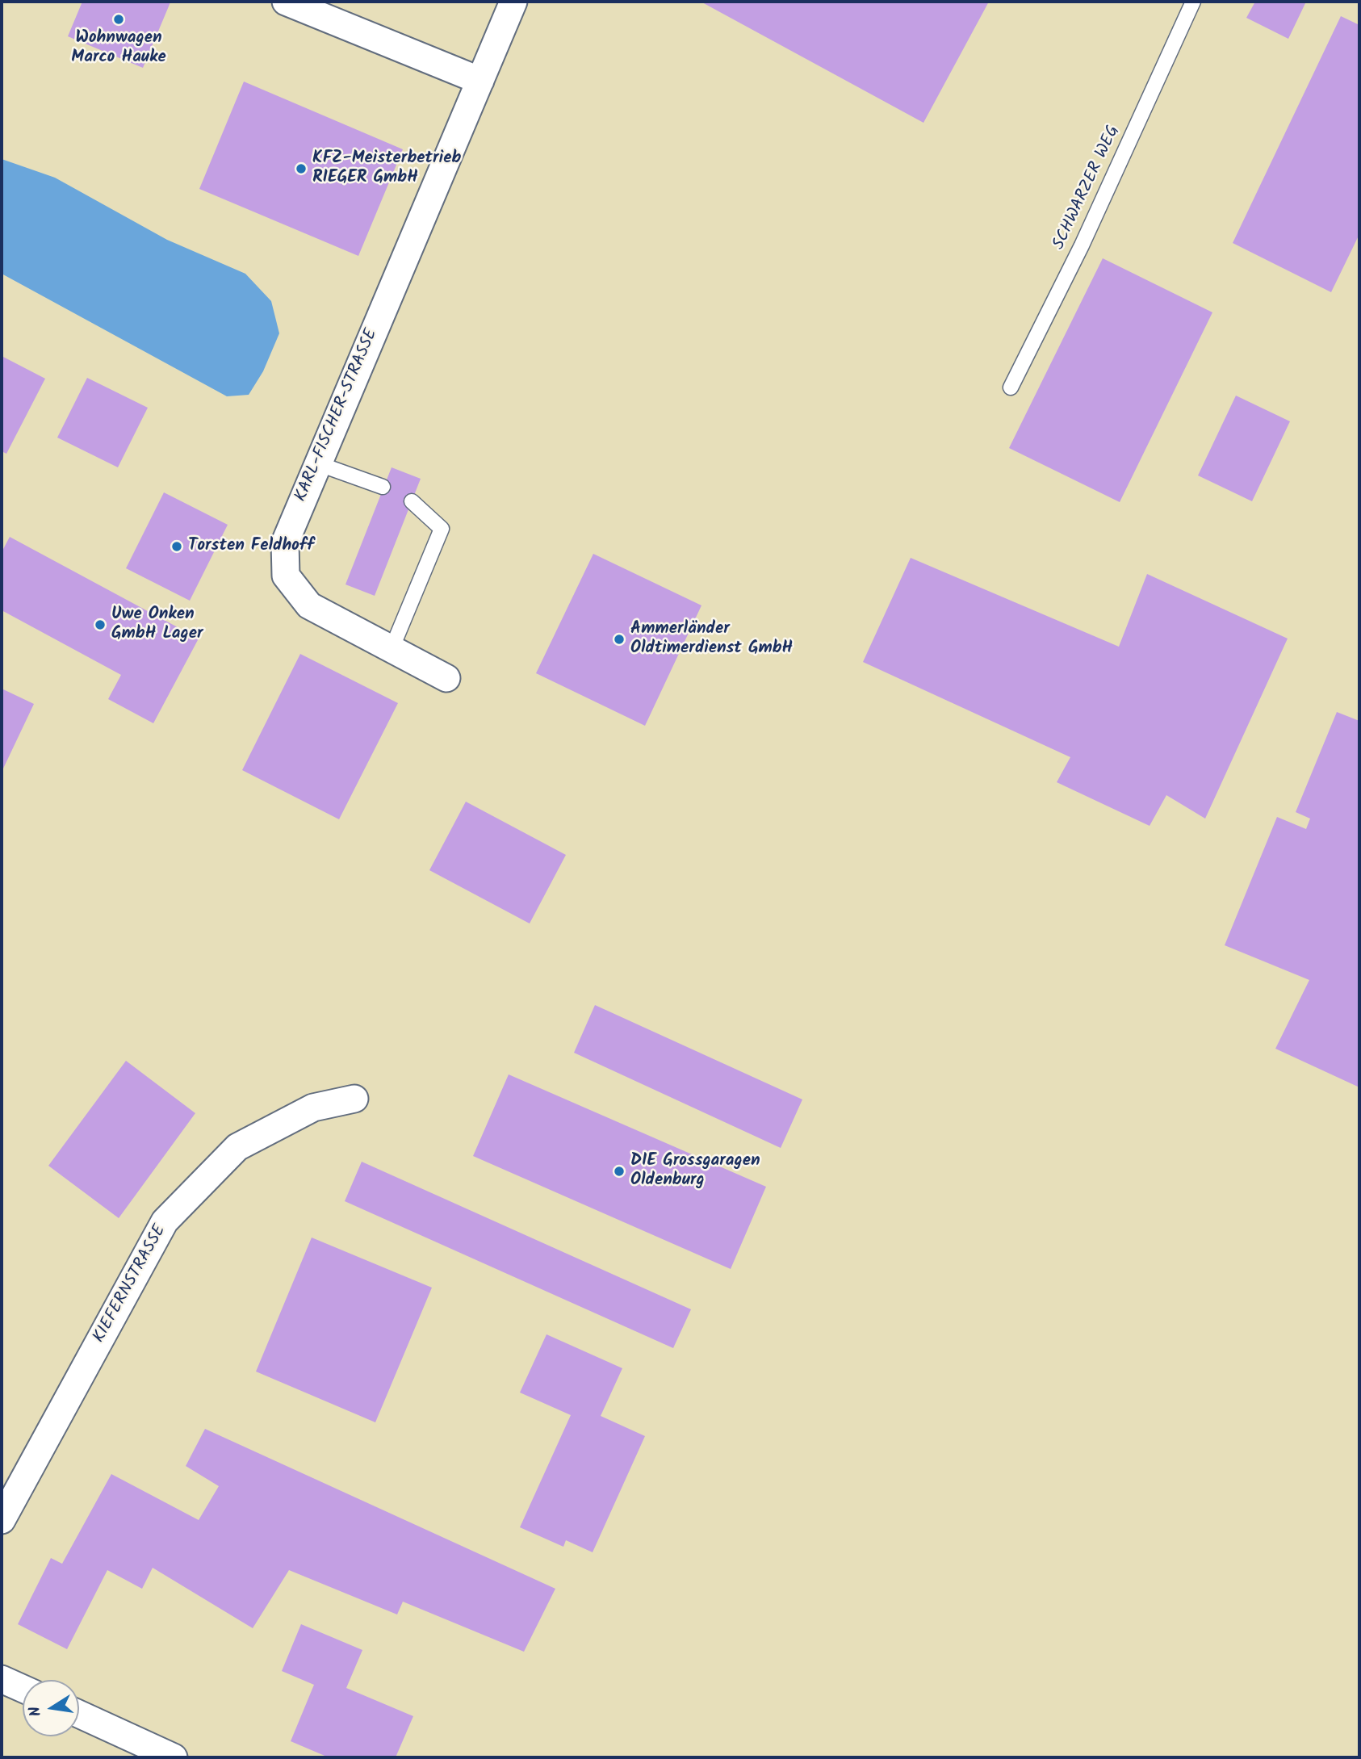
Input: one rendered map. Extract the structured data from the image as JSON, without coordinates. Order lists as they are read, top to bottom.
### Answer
{
  "streets": {
    "street": ["KARL-FISCHER-STRASSE", "KIEFERNSTRASSE"],
    "lane": ["SCHWARZER WEG"]
  },
  "places": [
    "Wohnwagen Marco Hauke",
    "KFZ-Meisterbetrieb RIEGER GmbH",
    "Torsten Feldhoff",
    "Uwe Onken GmbH Lager",
    "Ammerländer Oldtimerdienst GmbH",
    "DIE Grossgaragen Oldenburg"
  ],
  "north": "left"
}
